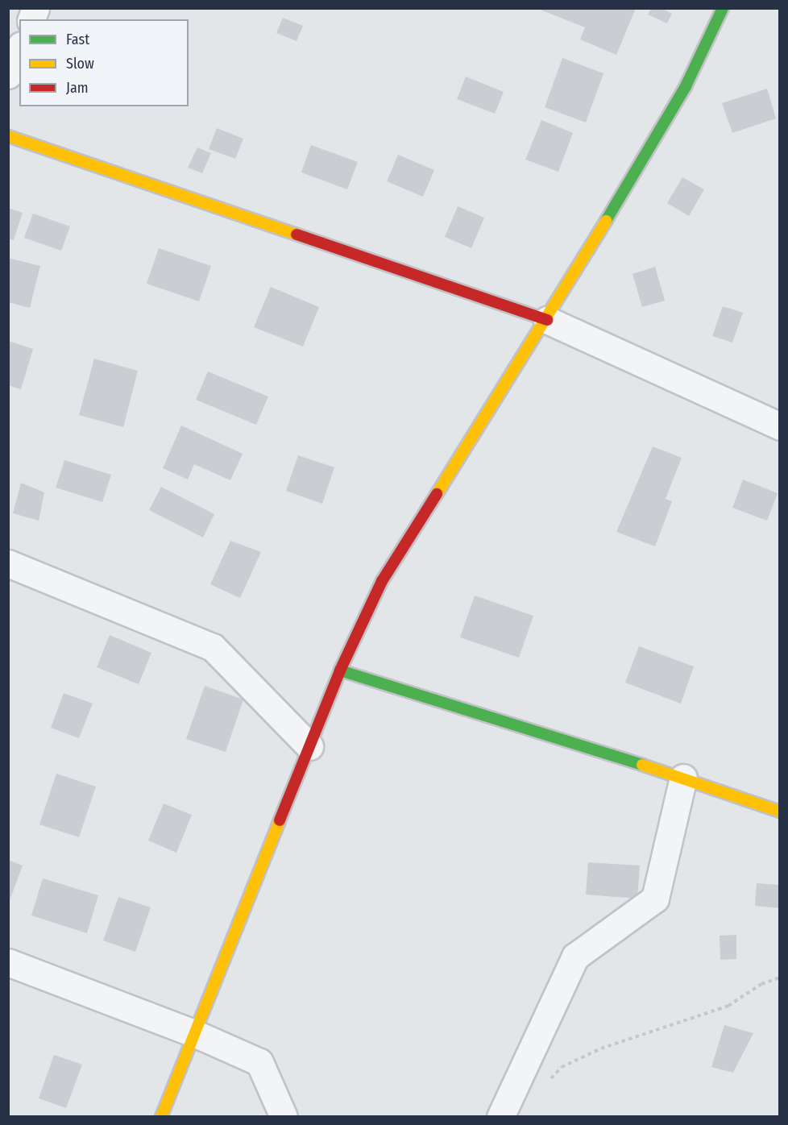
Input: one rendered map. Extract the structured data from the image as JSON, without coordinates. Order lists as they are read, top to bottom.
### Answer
{
  "legend": ["Fast", "Slow", "Jam"]
}
